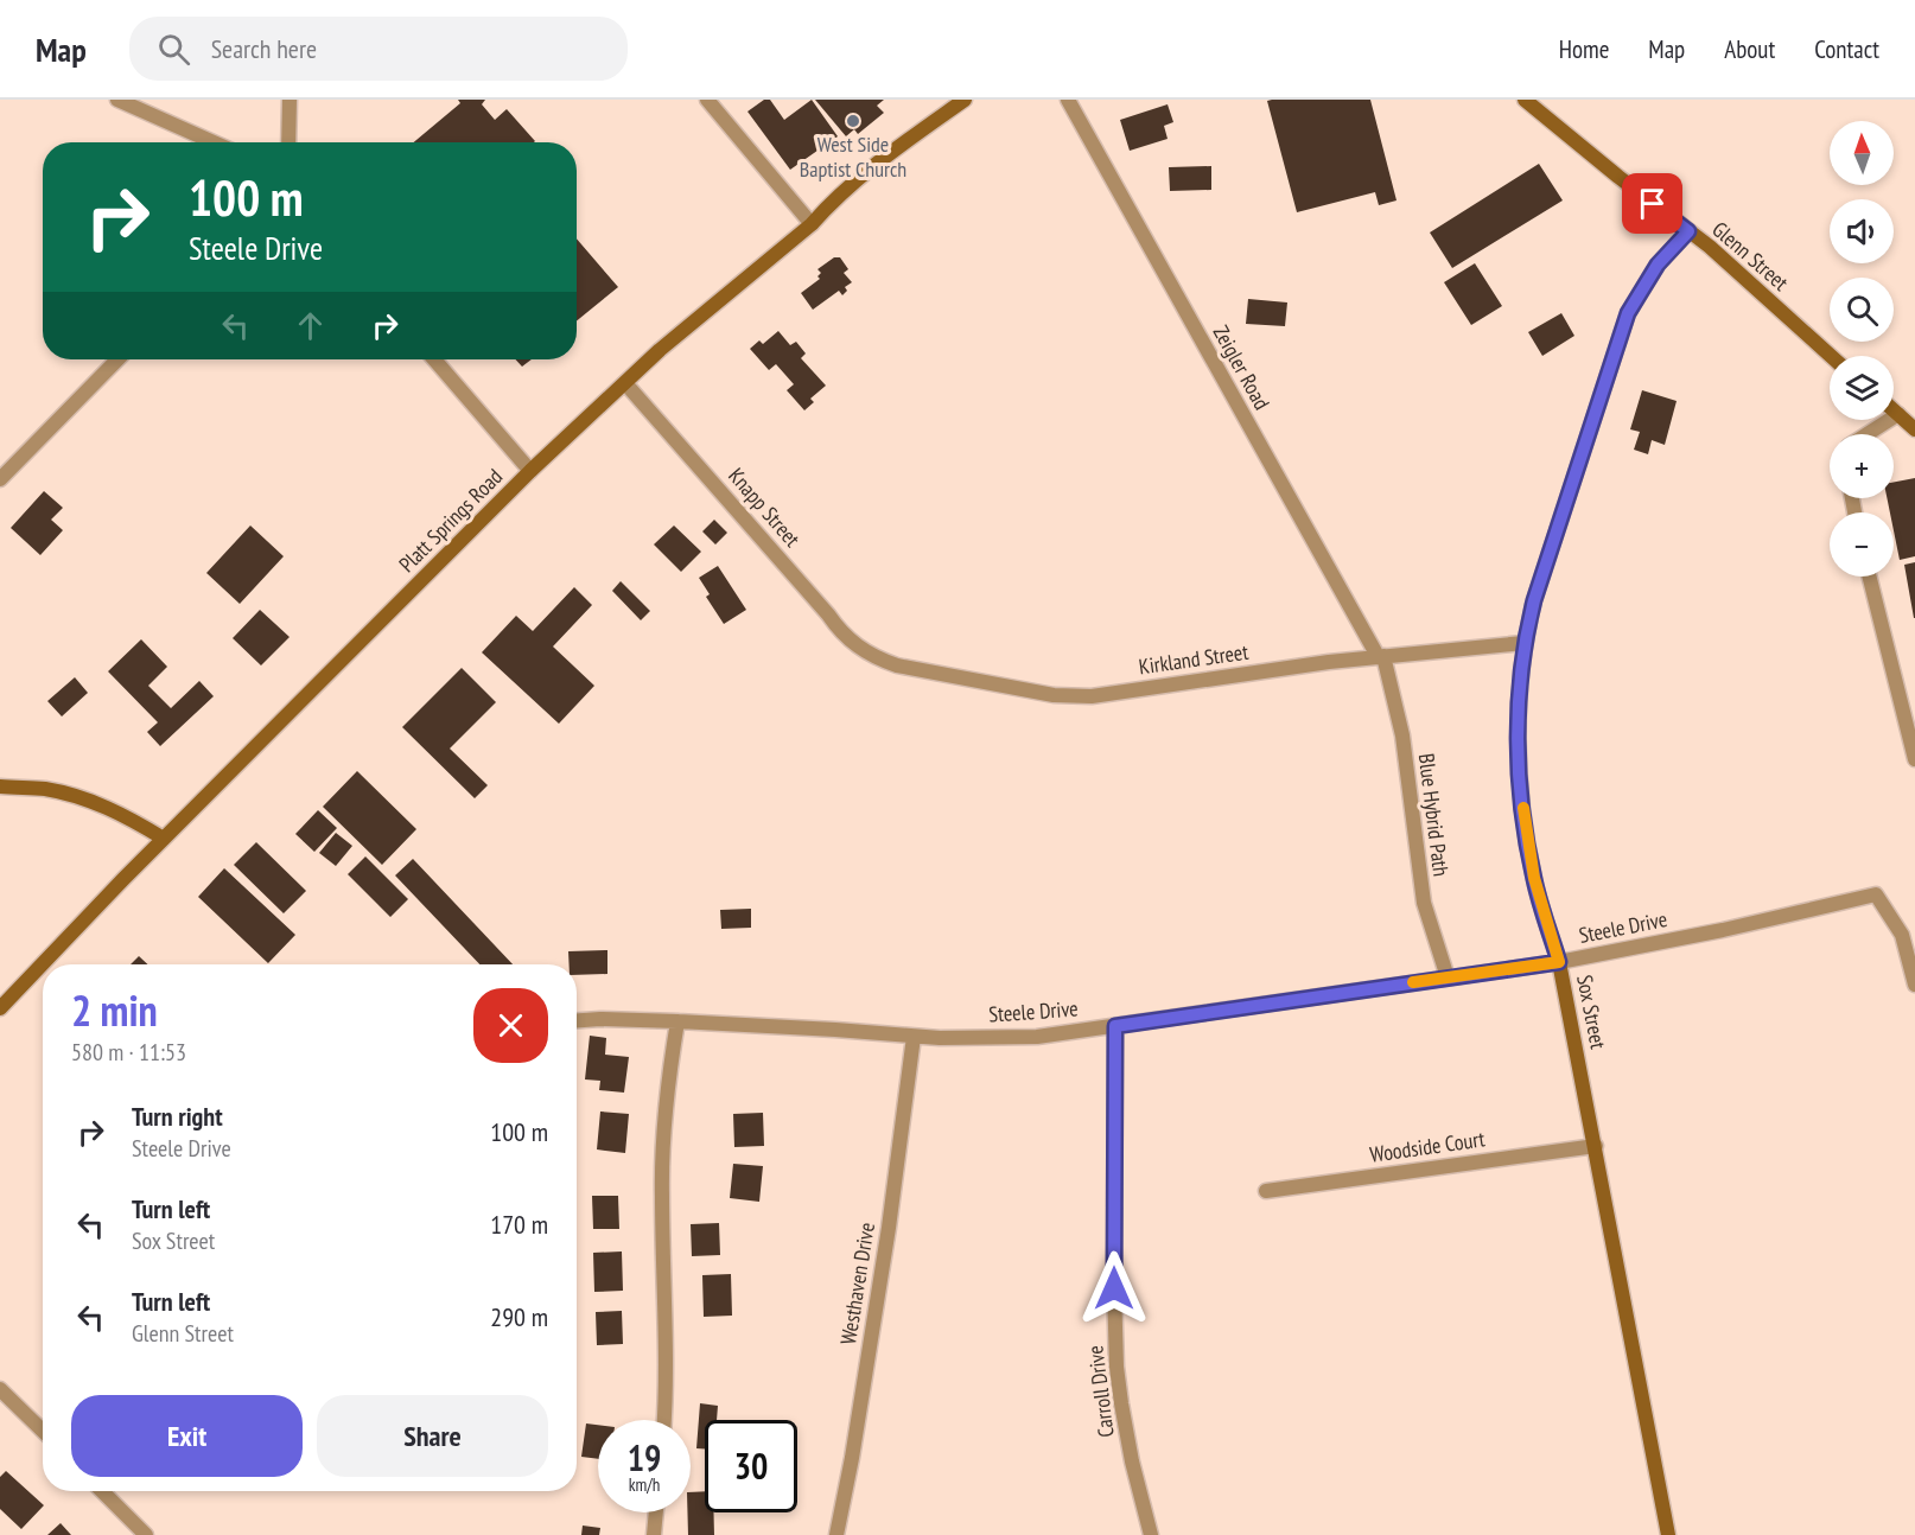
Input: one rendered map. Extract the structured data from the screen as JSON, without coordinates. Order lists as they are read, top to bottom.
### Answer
{
  "streets": {
    "street": [
      "Glenn Street",
      "Zeigler Road",
      "Knapp Street",
      "Platt Springs Road",
      "Kirkland Street",
      "Blue Hybrid Path",
      "Steele Drive",
      "Sox Street",
      "Woodside Court",
      "Westhaven Drive",
      "Carroll Drive"
    ]
  },
  "crossings": [
    ["Glenn Street", "Sox Street"],
    ["Zeigler Road", "Kirkland Street"],
    ["Zeigler Road", "Blue Hybrid Path"],
    ["Knapp Street", "Platt Springs Road"],
    ["Knapp Street", "Kirkland Street"],
    ["Kirkland Street", "Blue Hybrid Path"],
    ["Kirkland Street", "Sox Street"],
    ["Blue Hybrid Path", "Steele Drive"],
    ["Steele Drive", "Sox Street"],
    ["Steele Drive", "Westhaven Drive"],
    ["Steele Drive", "Carroll Drive"],
    ["Sox Street", "Woodside Court"]
  ],
  "places": ["West Side Baptist Church"],
  "north": "top",
  "page": {
    "header": "Map",
    "search": "Search here",
    "nav": [
      "Home",
      "Map",
      "About",
      "Contact"
    ],
    "map_buttons": ["+", "−"],
    "turn": ["100 m", "Steele Drive"],
    "heading": ["2 min", "580 m · 11:53"],
    "list": [
      {
        "name": "Turn right",
        "note": "Steele Drive",
        "value": "100 m"
      },
      {
        "name": "Turn left",
        "note": "Sox Street",
        "value": "170 m"
      },
      {
        "name": "Turn left",
        "note": "Glenn Street",
        "value": "290 m"
      }
    ],
    "buttons": ["Exit", "Share"],
    "speed": "19 km/h",
    "limit": "30"
  }
}
